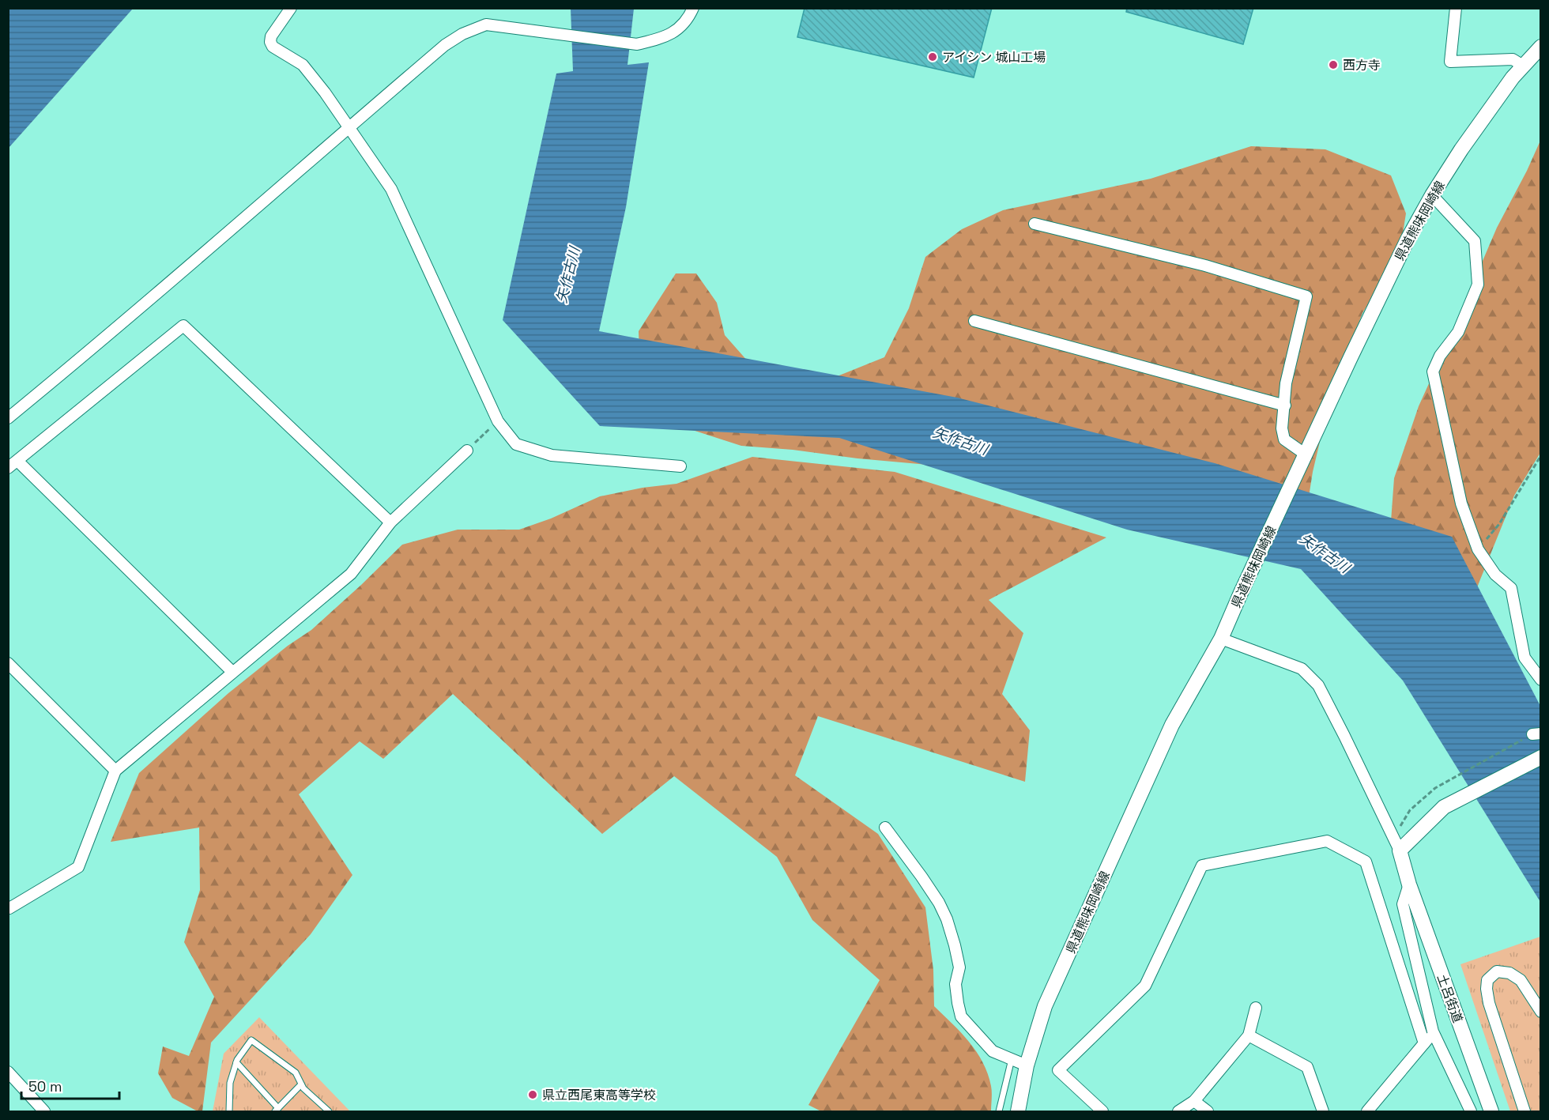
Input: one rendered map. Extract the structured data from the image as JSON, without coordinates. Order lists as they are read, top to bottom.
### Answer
{
  "streets": {
    "main road": ["県道熊味岡崎線", "土呂街道"]
  },
  "water": ["矢作古川"],
  "places": ["アイシン 城山工場", "西方寺", "県立西尾東高等学校"],
  "scale_bar": "50 m"
}
